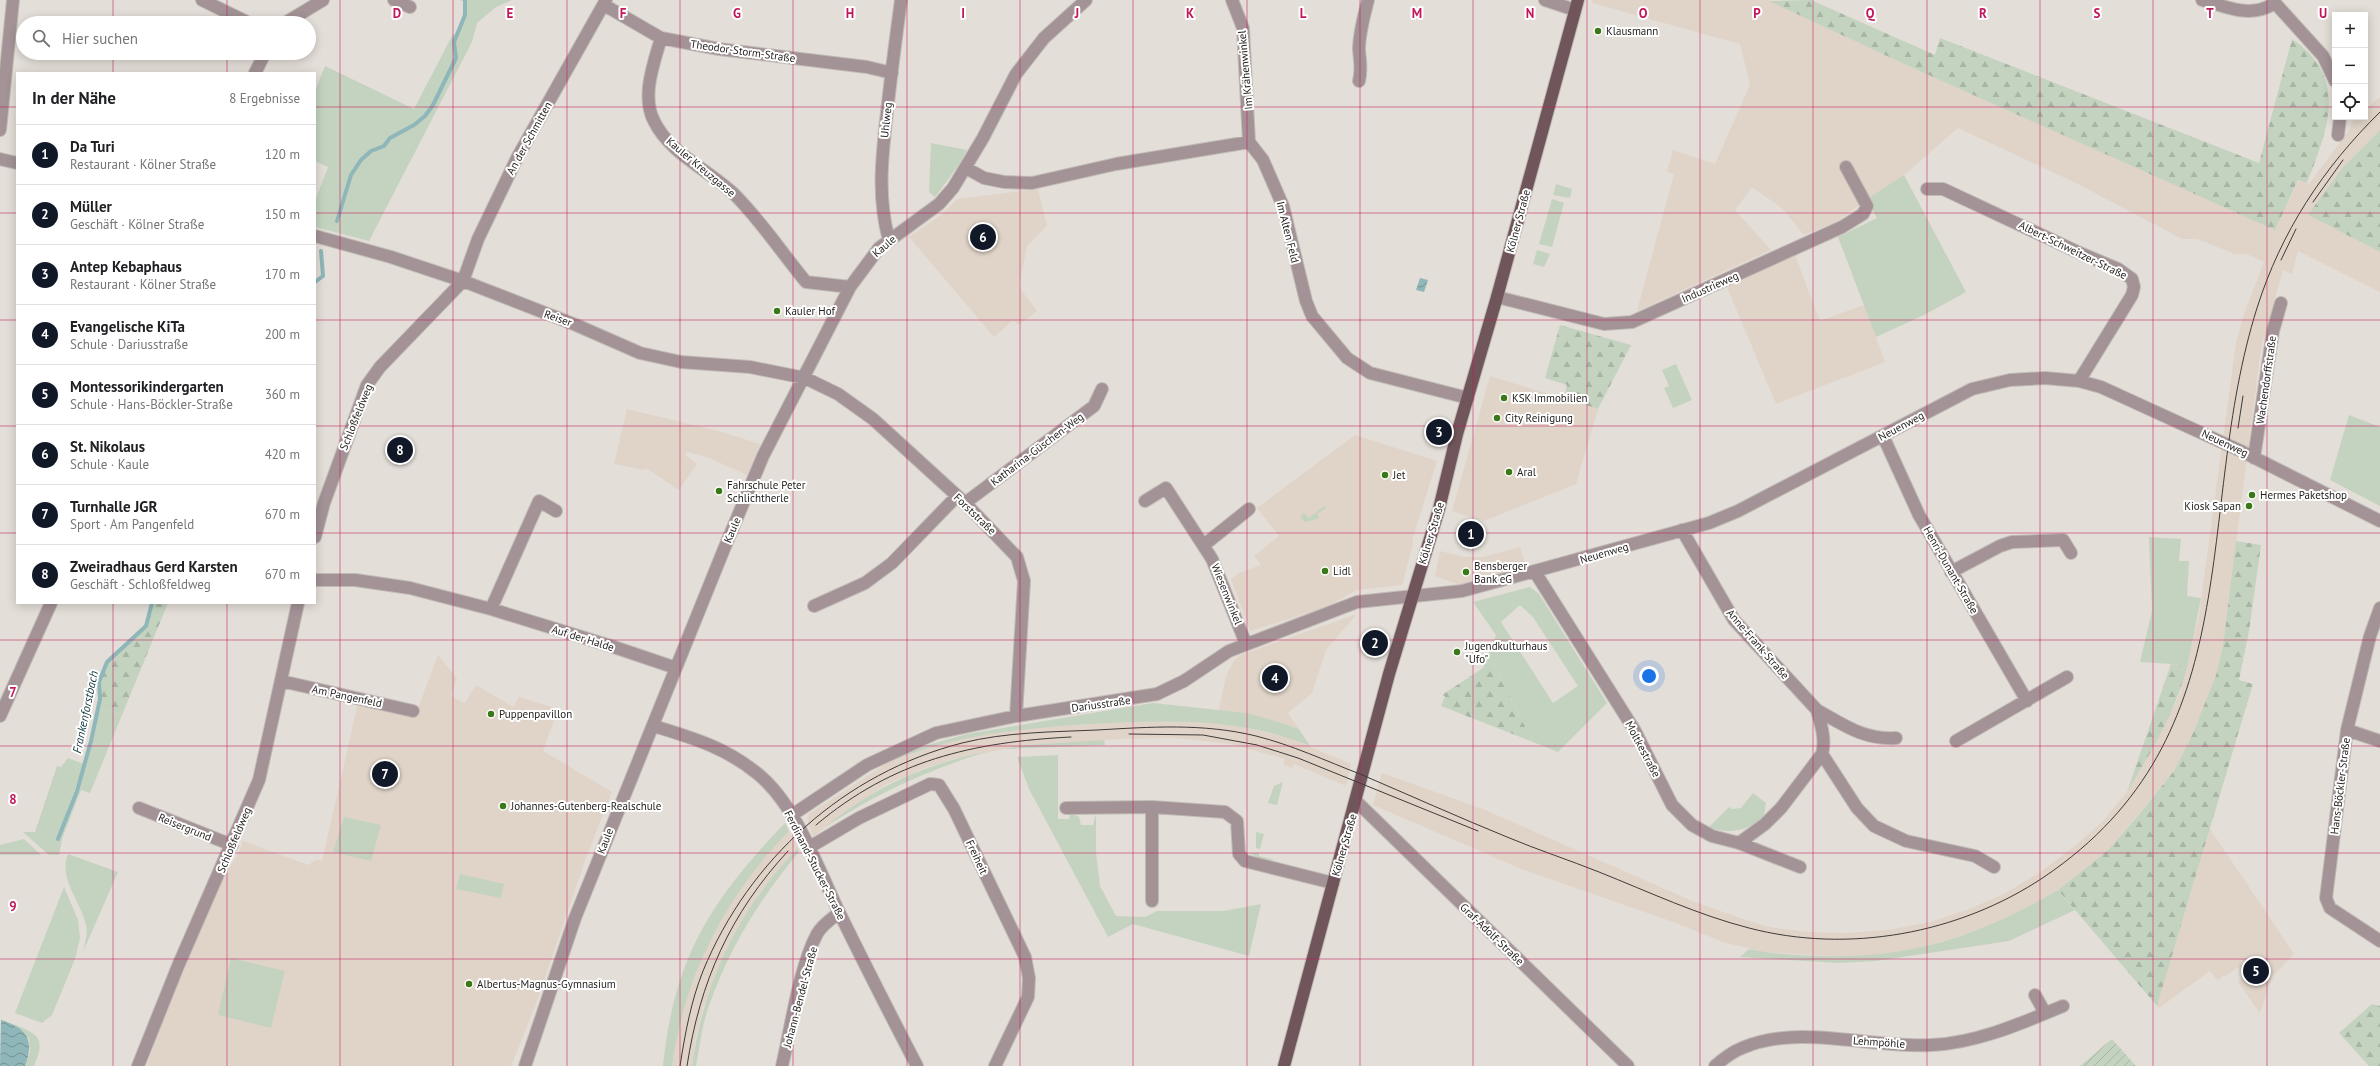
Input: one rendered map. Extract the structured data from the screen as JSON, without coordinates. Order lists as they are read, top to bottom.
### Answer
{
  "streets": {
    "main road": ["Kölner Straße"],
    "street": [
      "Theodor-Storm-Straße",
      "Im Krähenwinkel",
      "Uhlweg",
      "An der Schmitten",
      "Kauler Kreuzgasse",
      "Im Alten Feld",
      "Kaule",
      "Albert-Schweitzer-Straße",
      "Industrieweg",
      "Reiser",
      "Wachendorffstraße",
      "Schloßfeldweg",
      "Neuenweg",
      "Katharina-Güschen-Weg",
      "Forststraße",
      "Henri-Dunant-Straße",
      "Wiesenwinkel",
      "Auf der Halde",
      "Anne-Frank-Straße",
      "Am Pangenfeld",
      "Dariusstraße",
      "Moltkestraße",
      "Hans-Böckler-Straße",
      "Reisergrund",
      "Freiheit",
      "Ferdinand-Stucker-Straße",
      "Graf-Adolf-Straße",
      "Johann-Bendel-Straße",
      "Lehmpöhle"
    ]
  },
  "crossings": [
    ["Theodor-Storm-Straße", "Uhlweg"],
    ["Theodor-Storm-Straße", "An der Schmitten"],
    ["Theodor-Storm-Straße", "Kauler Kreuzgasse"],
    ["Im Krähenwinkel", "Im Alten Feld"],
    ["Uhlweg", "Kaule"],
    ["An der Schmitten", "Reiser"],
    ["An der Schmitten", "Schloßfeldweg"],
    ["Kauler Kreuzgasse", "Kaule"],
    ["Kölner Straße", "Im Alten Feld"],
    ["Kölner Straße", "Industrieweg"],
    ["Kölner Straße", "Neuenweg"],
    ["Kölner Straße", "Dariusstraße"],
    ["Kölner Straße", "Graf-Adolf-Straße"],
    ["Kaule", "Reiser"],
    ["Kaule", "Forststraße"],
    ["Kaule", "Auf der Halde"],
    ["Kaule", "Ferdinand-Stucker-Straße"],
    ["Albert-Schweitzer-Straße", "Neuenweg"],
    ["Reiser", "Schloßfeldweg"],
    ["Reiser", "Forststraße"],
    ["Wachendorffstraße", "Neuenweg"],
    ["Schloßfeldweg", "Am Pangenfeld"],
    ["Schloßfeldweg", "Reisergrund"],
    ["Neuenweg", "Henri-Dunant-Straße"],
    ["Neuenweg", "Anne-Frank-Straße"],
    ["Neuenweg", "Dariusstraße"],
    ["Neuenweg", "Moltkestraße"],
    ["Katharina-Güschen-Weg", "Forststraße"],
    ["Forststraße", "Dariusstraße"],
    ["Wiesenwinkel", "Dariusstraße"],
    ["Dariusstraße", "Ferdinand-Stucker-Straße"],
    ["Freiheit", "Ferdinand-Stucker-Straße"],
    ["Ferdinand-Stucker-Straße", "Johann-Bendel-Straße"]
  ],
  "water": ["Frankenforstbach"],
  "places": [
    "Klausmann",
    "Kauler Hof",
    "KSK Immobilien",
    "City Reinigung",
    "Aral",
    "Jet",
    "Fahrschule Peter Schlichtherle",
    "Hermes Paketshop",
    "Kiosk Sapan",
    "Lidl",
    "Bensberger Bank eG",
    "Jugendkulturhaus \"Ufo\"",
    "Puppenpavillon",
    "Johannes-Gutenberg-Realschule",
    "Albertus-Magnus-Gymnasium"
  ],
  "page": {
    "map_buttons": ["+", "−"],
    "search": "Hier suchen",
    "heading": ["In der Nähe", "8 Ergebnisse"],
    "list": [
      {
        "mark": "1",
        "name": "Da Turi",
        "note": "Restaurant · Kölner Straße",
        "value": "120 m"
      },
      {
        "mark": "2",
        "name": "Müller",
        "note": "Geschäft · Kölner Straße",
        "value": "150 m"
      },
      {
        "mark": "3",
        "name": "Antep Kebaphaus",
        "note": "Restaurant · Kölner Straße",
        "value": "170 m"
      },
      {
        "mark": "4",
        "name": "Evangelische KiTa",
        "note": "Schule · Dariusstraße",
        "value": "200 m"
      },
      {
        "mark": "5",
        "name": "Montessorikindergarten",
        "note": "Schule · Hans-Böckler-Straße",
        "value": "360 m"
      },
      {
        "mark": "6",
        "name": "St. Nikolaus",
        "note": "Schule · Kaule",
        "value": "420 m"
      },
      {
        "mark": "7",
        "name": "Turnhalle JGR",
        "note": "Sport · Am Pangenfeld",
        "value": "670 m"
      },
      {
        "mark": "8",
        "name": "Zweiradhaus Gerd Karsten",
        "note": "Geschäft · Schloßfeldweg",
        "value": "670 m"
      }
    ],
    "pins": [
      "6",
      "3",
      "8",
      "1",
      "2",
      "4",
      "7",
      "5"
    ]
  },
  "grid": {
    "columns": [
      "D",
      "E",
      "F",
      "G",
      "H",
      "I",
      "J",
      "K",
      "L",
      "M",
      "N",
      "O",
      "P",
      "Q",
      "R",
      "S",
      "T",
      "U"
    ],
    "rows": ["7", "8", "9"]
  }
}
